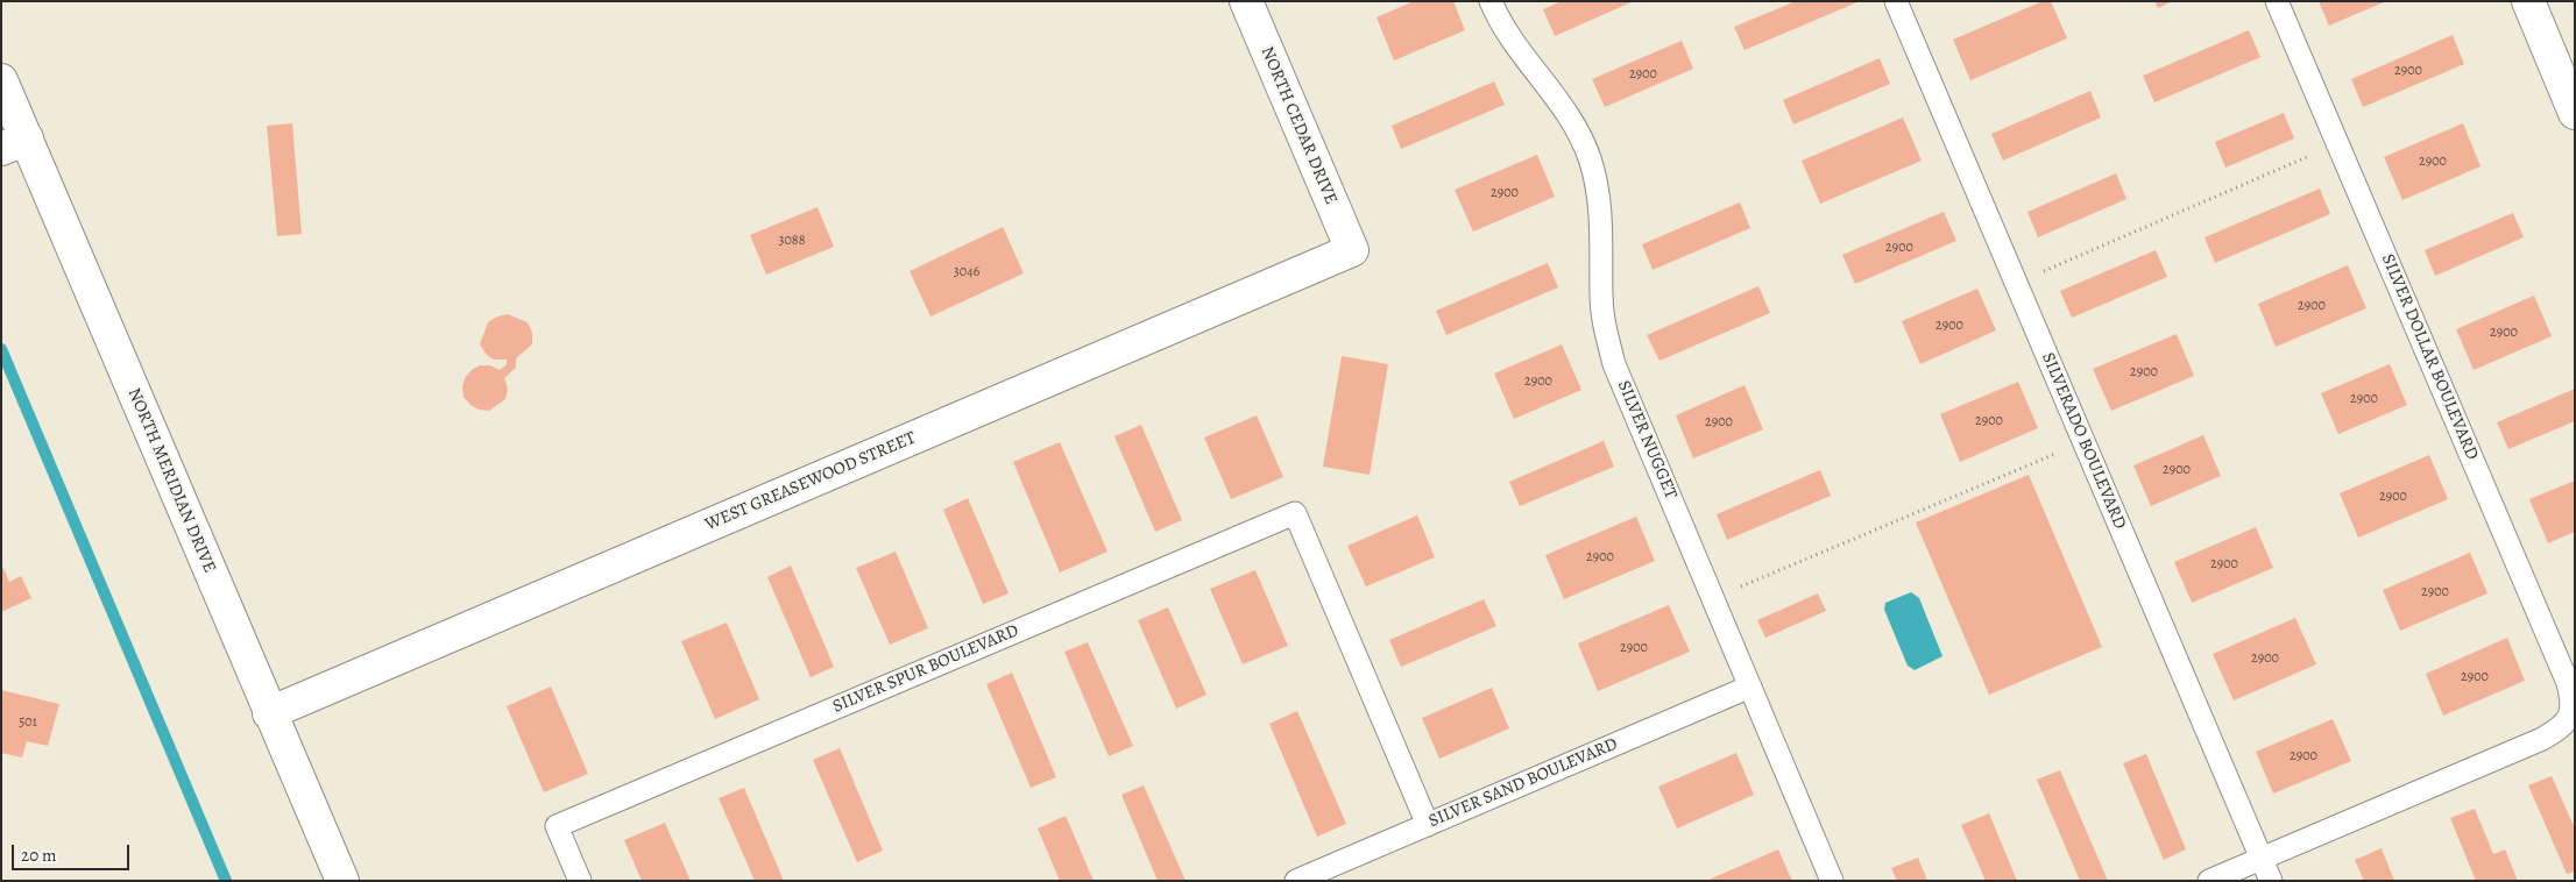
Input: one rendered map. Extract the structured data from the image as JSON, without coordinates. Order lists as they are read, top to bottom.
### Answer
{
  "streets": {
    "street": ["NORTH CEDAR DRIVE", "NORTH MERIDIAN DRIVE", "WEST GREASEWOOD STREET"],
    "lane": [
      "SILVER DOLLAR BOULEVARD",
      "SILVER NUGGET",
      "SILVERADO BOULEVARD",
      "SILVER SPUR BOULEVARD",
      "SILVER SAND BOULEVARD"
    ]
  },
  "crossings": [
    ["NORTH CEDAR DRIVE", "WEST GREASEWOOD STREET"],
    ["SILVER DOLLAR BOULEVARD", "SILVERADO BOULEVARD"],
    ["SILVER NUGGET", "SILVER SAND BOULEVARD"],
    ["NORTH MERIDIAN DRIVE", "WEST GREASEWOOD STREET"],
    ["SILVER SPUR BOULEVARD", "SILVER SAND BOULEVARD"]
  ],
  "house_numbers": [
    "2900",
    "2900",
    "2900",
    "2900",
    "3088",
    "2900",
    "3046",
    "2900",
    "2900",
    "2900",
    "2900",
    "2900",
    "2900",
    "2900",
    "2900",
    "2900",
    "2900",
    "2900",
    "2900",
    "2900",
    "2900",
    "2900",
    "2900",
    "501",
    "2900"
  ],
  "scale_bar": "20 m"
}
